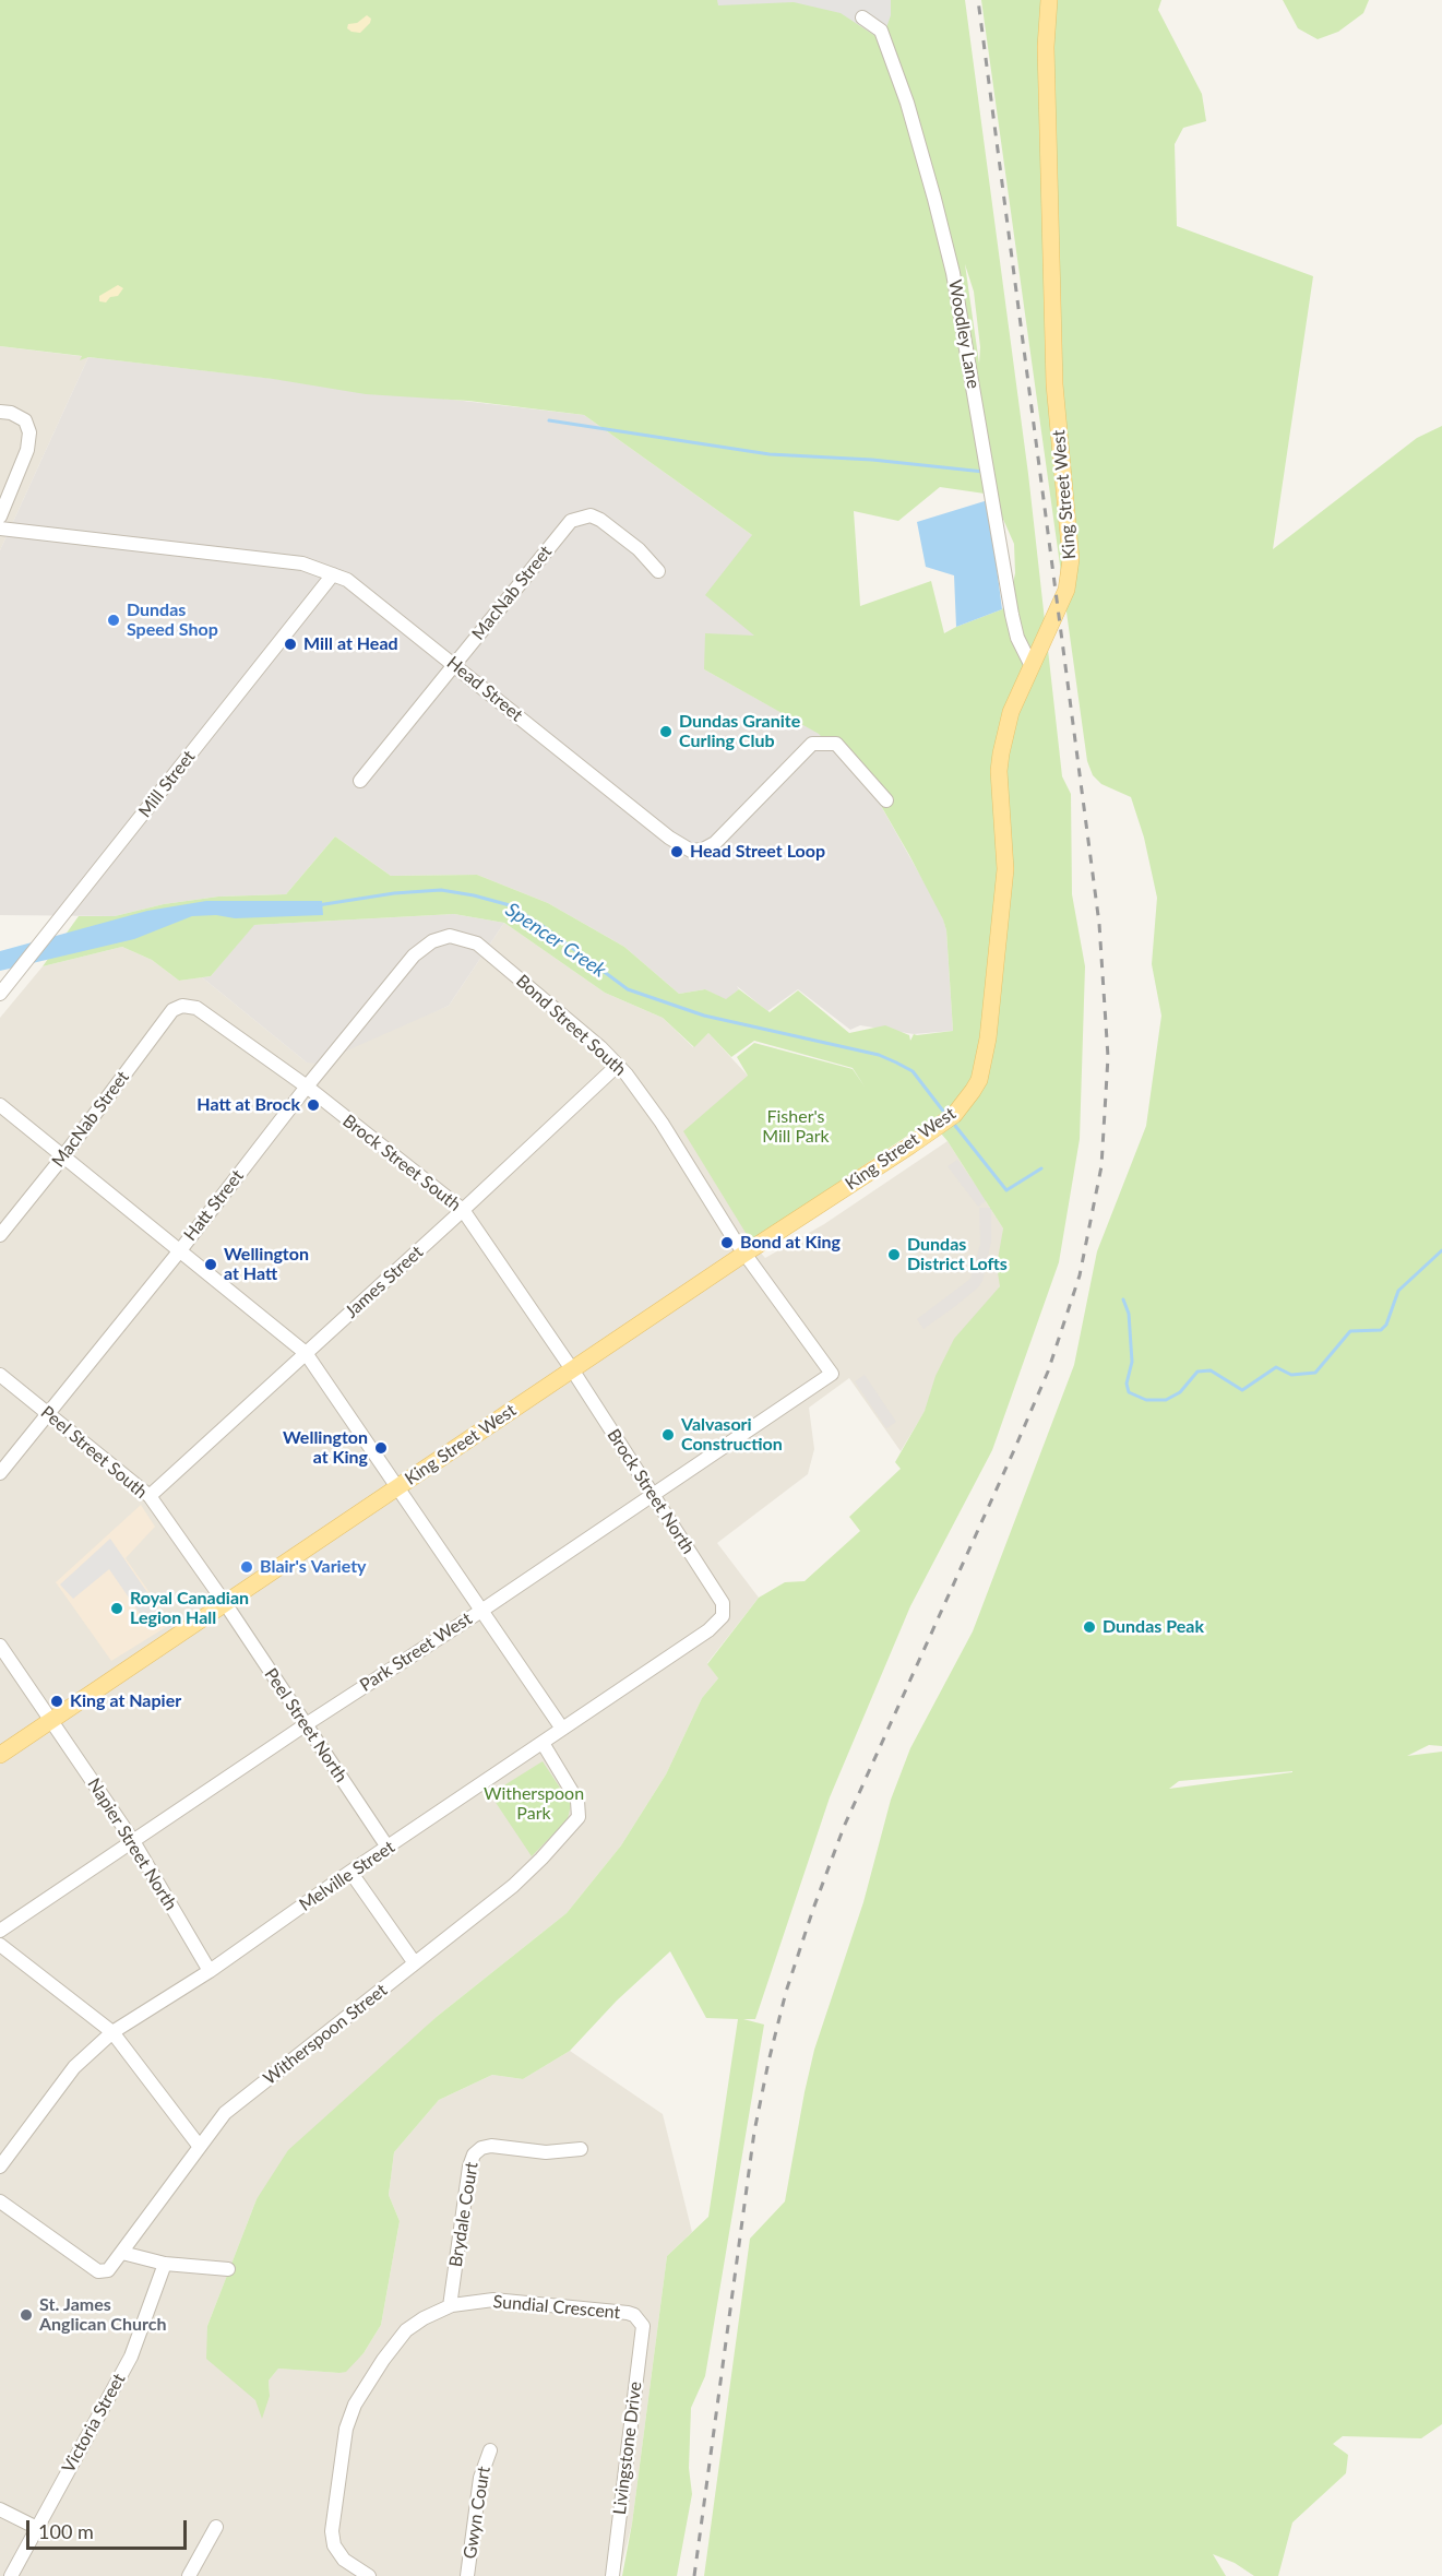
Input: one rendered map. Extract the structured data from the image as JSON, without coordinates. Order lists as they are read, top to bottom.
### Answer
{
  "streets": {
    "main road": ["King Street West"],
    "street": [
      "Woodley Lane",
      "MacNab Street",
      "Head Street",
      "Mill Street",
      "Bond Street South",
      "Brock Street South",
      "Hatt Street",
      "James Street",
      "Peel Street South",
      "Brock Street North",
      "Park Street West",
      "Peel Street North",
      "Napier Street North",
      "Melville Street",
      "Witherspoon Street",
      "Brydale Court",
      "Sundial Crescent",
      "Victoria Street",
      "Livingstone Drive",
      "Gwyn Court"
    ]
  },
  "crossings": [
    ["Woodley Lane", "King Street West"],
    ["King Street West", "Bond Street South"],
    ["King Street West", "Brock Street South"],
    ["King Street West", "Peel Street South"],
    ["King Street West", "Brock Street North"],
    ["King Street West", "Peel Street North"],
    ["King Street West", "Napier Street North"],
    ["MacNab Street", "Head Street"],
    ["MacNab Street", "Brock Street South"],
    ["Head Street", "Mill Street"],
    ["Bond Street South", "Hatt Street"],
    ["Bond Street South", "James Street"],
    ["Bond Street South", "Park Street West"],
    ["Brock Street South", "Hatt Street"],
    ["Brock Street South", "James Street"],
    ["Brock Street South", "Brock Street North"],
    ["Hatt Street", "Peel Street South"],
    ["James Street", "Peel Street South"],
    ["Peel Street South", "Peel Street North"],
    ["Brock Street North", "Park Street West"],
    ["Brock Street North", "Melville Street"],
    ["Park Street West", "Peel Street North"],
    ["Park Street West", "Napier Street North"],
    ["Peel Street North", "Melville Street"],
    ["Napier Street North", "Melville Street"],
    ["Melville Street", "Witherspoon Street"],
    ["Brydale Court", "Sundial Crescent"],
    ["Sundial Crescent", "Livingstone Drive"]
  ],
  "water": ["Spencer Creek"],
  "parks": ["Fisher's Mill Park", "Witherspoon Park"],
  "places": [
    "Dundas Speed Shop",
    "Mill at Head",
    "Dundas Granite Curling Club",
    "Head Street Loop",
    "Hatt at Brock",
    "Bond at King",
    "Dundas District Lofts",
    "Wellington at Hatt",
    "Valvasori Construction",
    "Wellington at King",
    "Blair's Variety",
    "Royal Canadian Legion Hall",
    "Dundas Peak",
    "King at Napier",
    "St. James Anglican Church"
  ],
  "scale_bar": "100 m"
}
